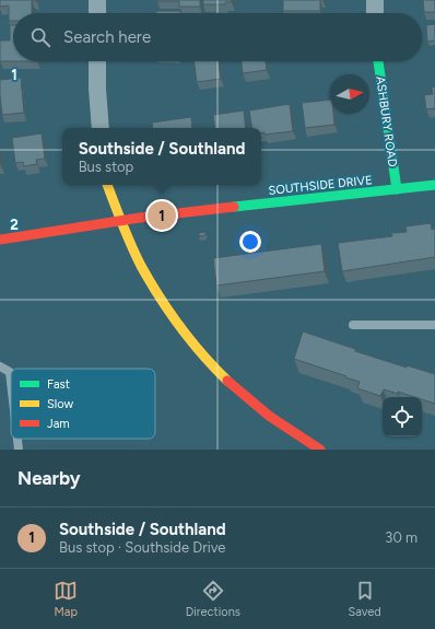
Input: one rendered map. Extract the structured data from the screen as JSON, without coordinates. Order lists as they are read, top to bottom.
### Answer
{
  "streets": {
    "street": ["ASHBURY ROAD", "SOUTHSIDE DRIVE"]
  },
  "crossings": [
    ["ASHBURY ROAD", "SOUTHSIDE DRIVE"]
  ],
  "legend": ["Fast", "Slow", "Jam"],
  "north": "right",
  "page": {
    "search": "Search here",
    "popup": ["Southside / Southland", "Bus stop"],
    "pins": "1",
    "heading": "Nearby",
    "list": [
      {
        "mark": "1",
        "name": "Southside / Southland",
        "note": "Bus stop · Southside Drive",
        "value": "30 m"
      }
    ],
    "nav": ["Map", "Directions", "Saved"]
  },
  "grid": {
    "rows": ["1", "2"]
  }
}
